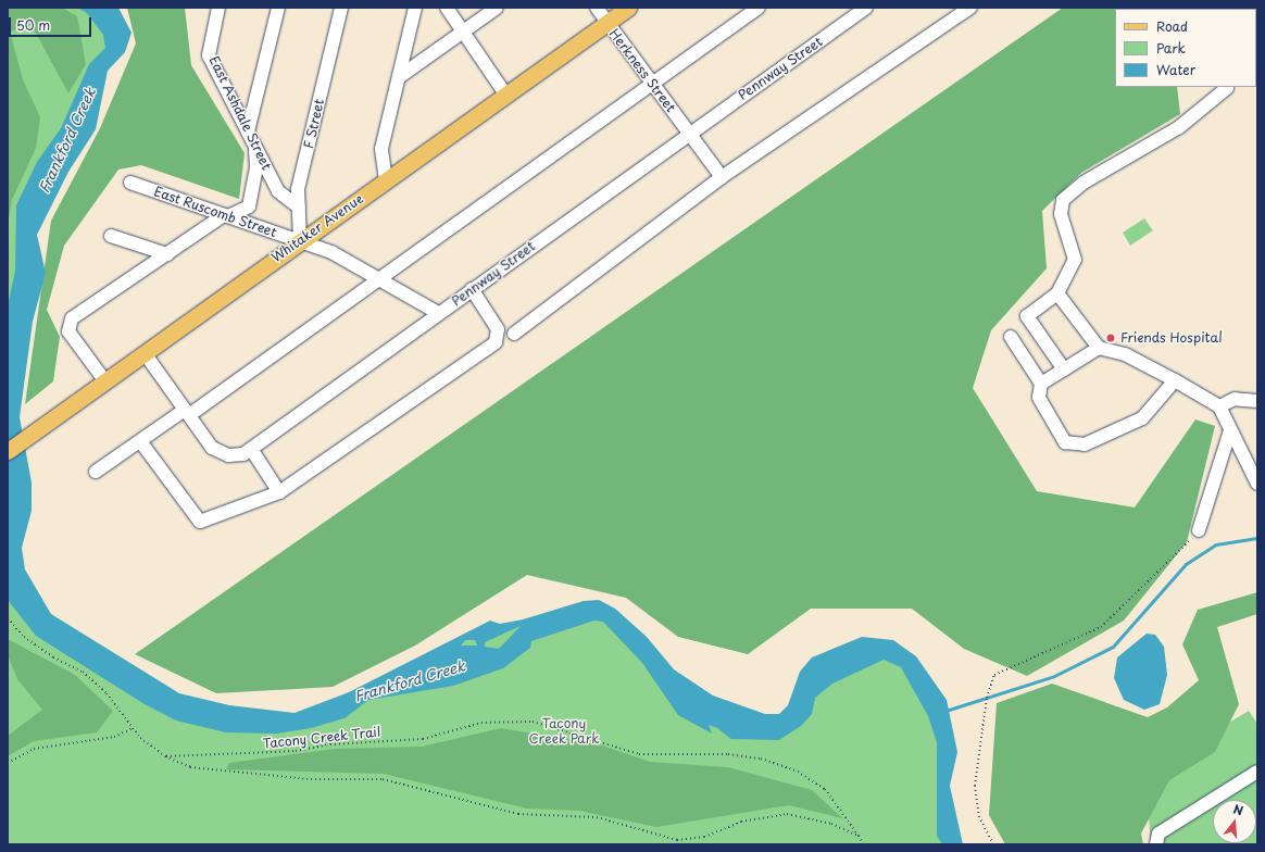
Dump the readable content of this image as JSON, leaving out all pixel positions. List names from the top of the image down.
{
  "streets": {
    "main road": ["Whitaker Avenue"],
    "street": [
      "Pennway Street",
      "Herkness Street",
      "East Ashdale Street",
      "F Street",
      "East Ruscomb Street"
    ],
    "path": ["Tacony Creek Trail"]
  },
  "crossings": [
    ["Pennway Street", "Herkness Street"],
    ["Pennway Street", "East Ruscomb Street"],
    ["Pennway Street", "Whitaker Avenue"],
    ["Herkness Street", "Whitaker Avenue"],
    ["East Ashdale Street", "F Street"],
    ["F Street", "East Ruscomb Street"],
    ["F Street", "Whitaker Avenue"],
    ["East Ruscomb Street", "Whitaker Avenue"]
  ],
  "water": ["Frankford Creek"],
  "parks": ["Tacony Creek Park"],
  "places": ["Friends Hospital"],
  "legend": ["Road", "Park", "Water"],
  "scale_bar": "50 m",
  "north": "top"
}
